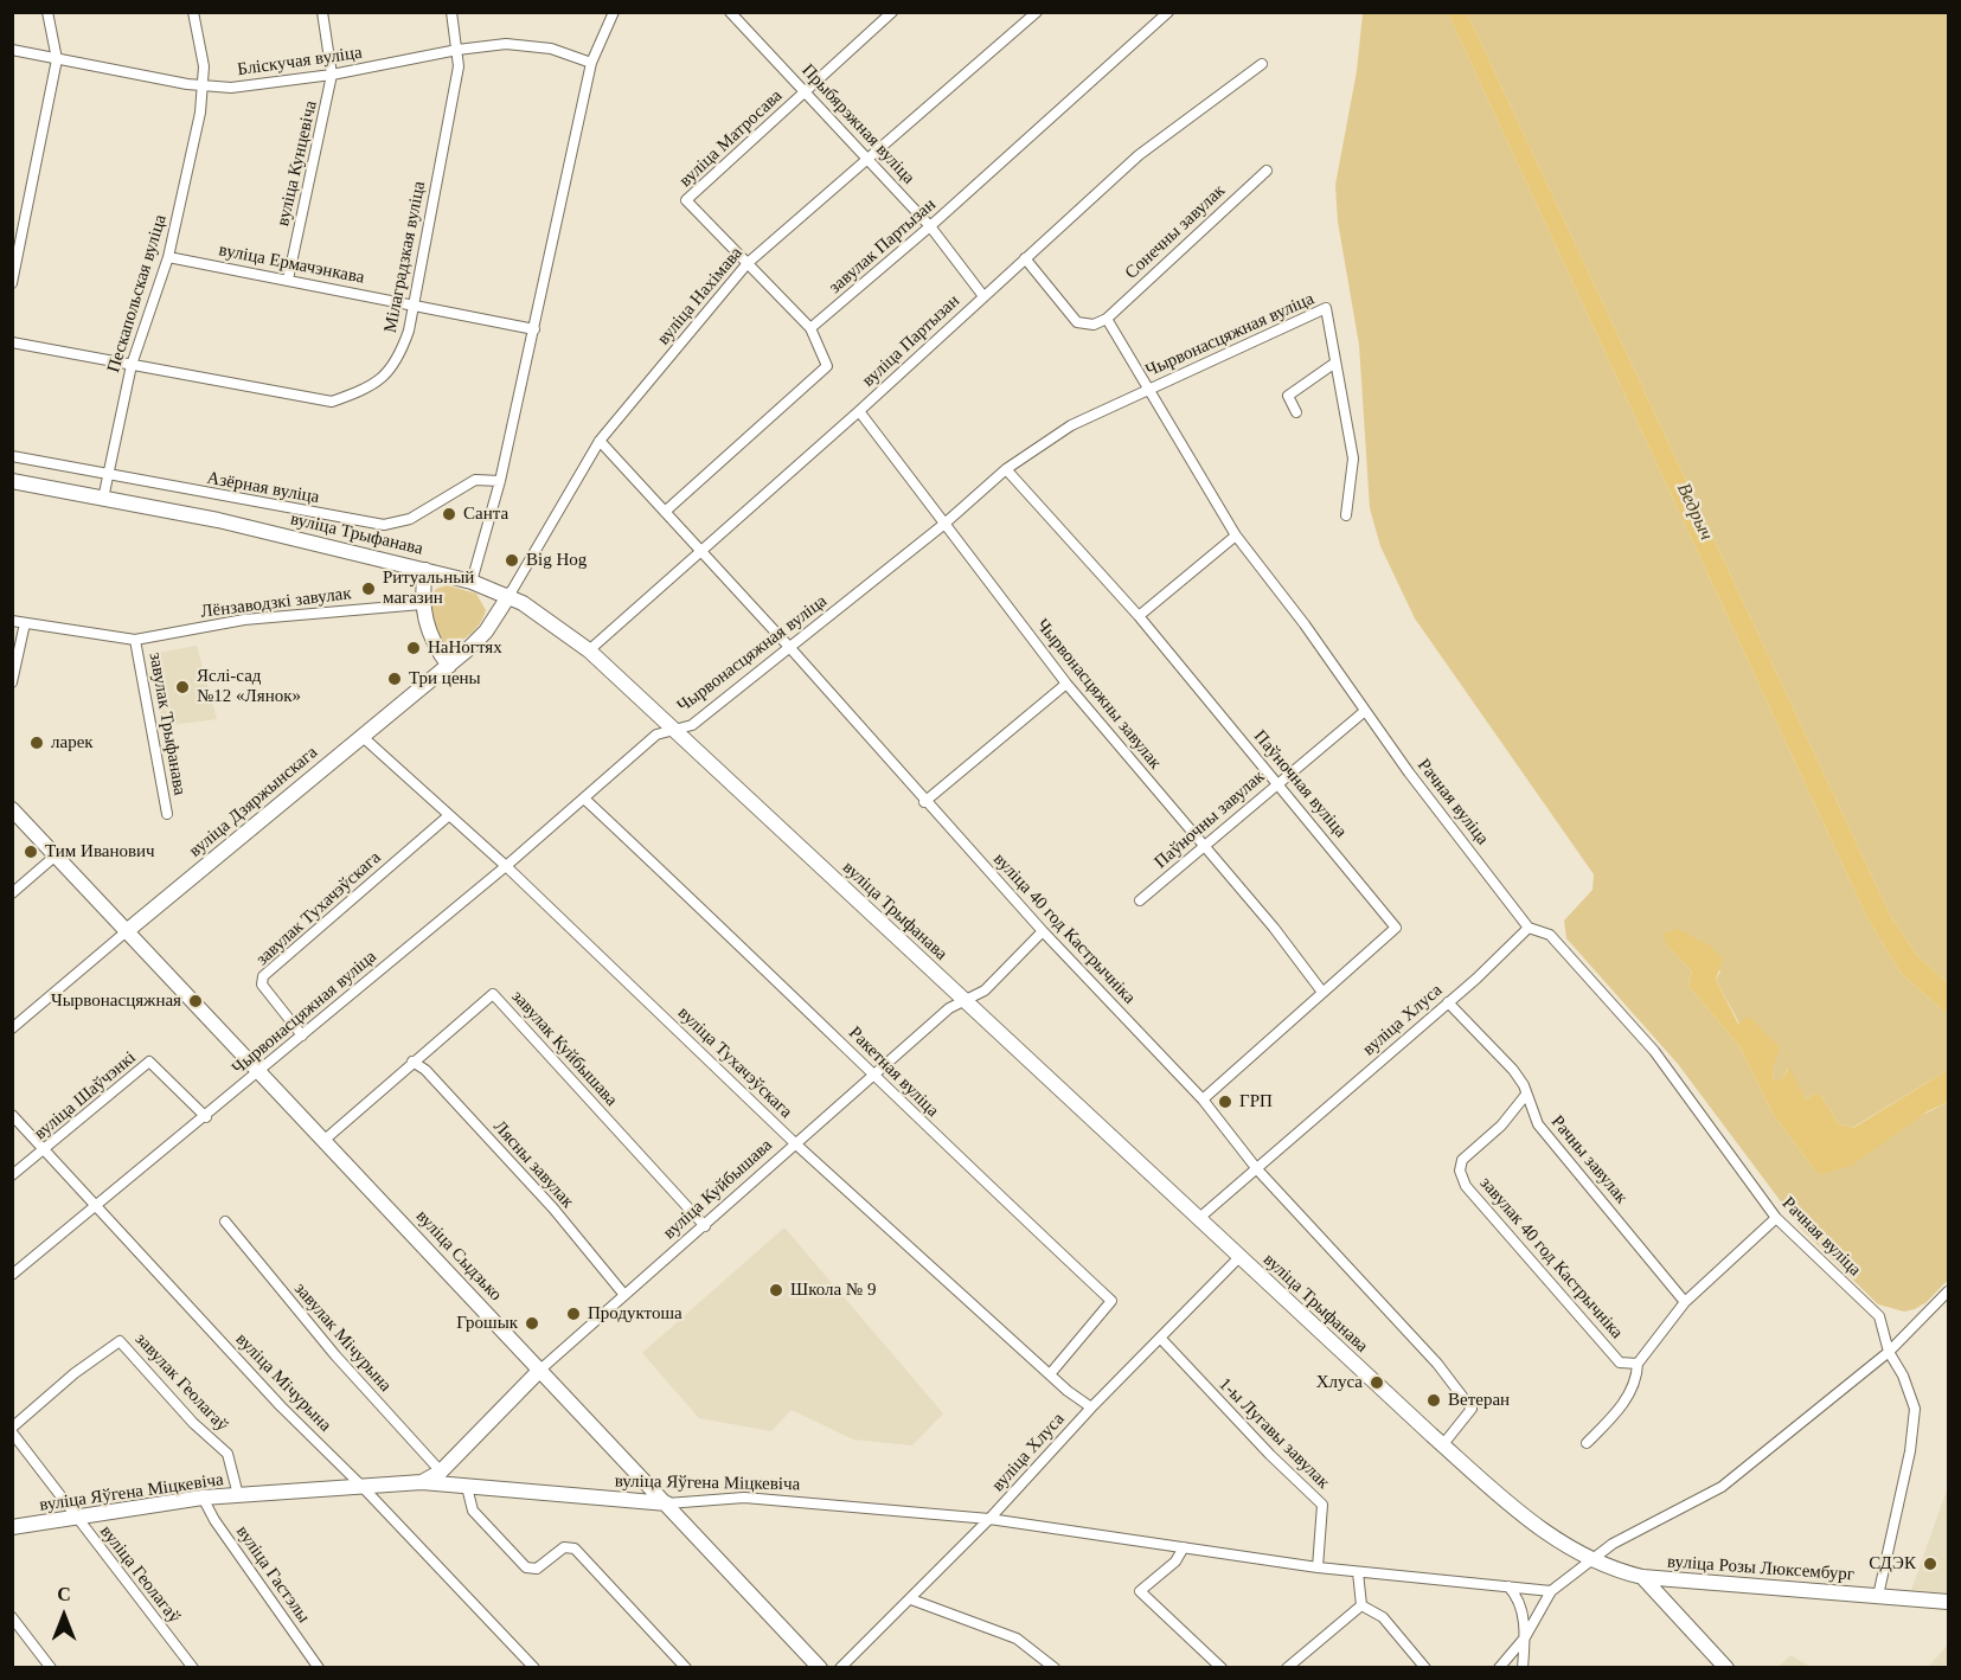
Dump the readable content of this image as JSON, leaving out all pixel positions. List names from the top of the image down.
{
  "streets": {
    "street": [
      "Бліскучая вуліца",
      "Прыбярэжная вуліца",
      "вуліца Матросава",
      "вуліца Кунцевіча",
      "Сонечны завулак",
      "завулак Партызан",
      "Мілаградзкая вуліца",
      "вуліца Ермачэнкава",
      "Пескапольская вуліца",
      "вуліца Нахімава",
      "Чырвонасцяжная вуліца",
      "вуліца Партызан",
      "Азёрная вуліца",
      "вуліца Трыфанава",
      "Лёнзаводзкі завулак",
      "Чырвонасцяжны завулак",
      "завулак Трыфанава",
      "Паўночная вуліца",
      "вуліца Дзяржынскага",
      "Рачная вуліца",
      "Паўночны завулак",
      "завулак Тухачэўскага",
      "вуліца 40 год Кастрычніка",
      "вуліца Хлуса",
      "завулак Куйбышава",
      "вуліца Тухачэўскага",
      "Ракетная вуліца",
      "вуліца Шаўчэнкі",
      "Рачны завулак",
      "Лясны завулак",
      "вуліца Куйбышава",
      "вуліца Сыдзько",
      "завулак 40 год Кастрычніка",
      "завулак Мічурына",
      "завулак Геолагаў",
      "вуліца Мічурына",
      "1-ы Лугавы завулак",
      "вуліца Яўгена Міцкевіча",
      "вуліца Розы Люксембург",
      "вуліца Геолагаў",
      "вуліца Гастэлы"
    ]
  },
  "crossings": [
    ["Бліскучая вуліца", "вуліца Кунцевіча"],
    ["Бліскучая вуліца", "Мілаградзкая вуліца"],
    ["Бліскучая вуліца", "Пескапольская вуліца"],
    ["Прыбярэжная вуліца", "вуліца Матросава"],
    ["Прыбярэжная вуліца", "завулак Партызан"],
    ["Прыбярэжная вуліца", "вуліца Нахімава"],
    ["Прыбярэжная вуліца", "вуліца Партызан"],
    ["вуліца Матросава", "вуліца Нахімава"],
    ["вуліца Кунцевіча", "вуліца Ермачэнкава"],
    ["Сонечны завулак", "Рачная вуліца"],
    ["Мілаградзкая вуліца", "вуліца Ермачэнкава"],
    ["Мілаградзкая вуліца", "Пескапольская вуліца"],
    ["вуліца Ермачэнкава", "Пескапольская вуліца"],
    ["Пескапольская вуліца", "Азёрная вуліца"],
    ["Пескапольская вуліца", "вуліца Трыфанава"],
    ["вуліца Нахімава", "вуліца Трыфанава"],
    ["вуліца Нахімава", "вуліца Дзяржынскага"],
    ["вуліца Нахімава", "вуліца 40 год Кастрычніка"],
    ["Чырвонасцяжная вуліца", "вуліца Трыфанава"],
    ["Чырвонасцяжная вуліца", "Чырвонасцяжны завулак"],
    ["Чырвонасцяжная вуліца", "Паўночная вуліца"],
    ["Чырвонасцяжная вуліца", "Рачная вуліца"],
    ["Чырвонасцяжная вуліца", "завулак Тухачэўскага"],
    ["Чырвонасцяжная вуліца", "вуліца 40 год Кастрычніка"],
    ["Чырвонасцяжная вуліца", "вуліца Тухачэўскага"],
    ["Чырвонасцяжная вуліца", "Ракетная вуліца"],
    ["Чырвонасцяжная вуліца", "вуліца Шаўчэнкі"],
    ["Чырвонасцяжная вуліца", "вуліца Сыдзько"],
    ["Чырвонасцяжная вуліца", "вуліца Мічурына"],
    ["вуліца Партызан", "вуліца Трыфанава"],
    ["вуліца Партызан", "Чырвонасцяжны завулак"],
    ["вуліца Партызан", "вуліца 40 год Кастрычніка"],
    ["вуліца Трыфанава", "вуліца Дзяржынскага"],
    ["вуліца Трыфанава", "вуліца 40 год Кастрычніка"],
    ["вуліца Трыфанава", "вуліца Хлуса"],
    ["вуліца Трыфанава", "вуліца Куйбышава"],
    ["вуліца Трыфанава", "вуліца Розы Люксембург"],
    ["Лёнзаводзкі завулак", "завулак Трыфанава"],
    ["Чырвонасцяжны завулак", "Паўночная вуліца"],
    ["Чырвонасцяжны завулак", "Паўночны завулак"],
    ["Паўночная вуліца", "Паўночны завулак"],
    ["Паўночная вуліца", "вуліца 40 год Кастрычніка"],
    ["вуліца Дзяржынскага", "вуліца Тухачэўскага"],
    ["вуліца Дзяржынскага", "вуліца Сыдзько"],
    ["Рачная вуліца", "Паўночны завулак"],
    ["Рачная вуліца", "вуліца Хлуса"],
    ["Рачная вуліца", "вуліца Розы Люксембург"],
    ["завулак Тухачэўскага", "вуліца Тухачэўскага"],
    ["вуліца 40 год Кастрычніка", "вуліца Хлуса"],
    ["вуліца 40 год Кастрычніка", "вуліца Куйбышава"],
    ["вуліца Хлуса", "вуліца Тухачэўскага"],
    ["вуліца Хлуса", "Рачны завулак"],
    ["вуліца Хлуса", "1-ы Лугавы завулак"],
    ["вуліца Хлуса", "вуліца Яўгена Міцкевіча"],
    ["завулак Куйбышава", "Лясны завулак"],
    ["завулак Куйбышава", "вуліца Куйбышава"],
    ["завулак Куйбышава", "вуліца Сыдзько"],
    ["вуліца Тухачэўскага", "Ракетная вуліца"],
    ["вуліца Тухачэўскага", "вуліца Куйбышава"],
    ["Ракетная вуліца", "вуліца Куйбышава"],
    ["вуліца Шаўчэнкі", "вуліца Мічурына"],
    ["Рачны завулак", "завулак 40 год Кастрычніка"],
    ["Лясны завулак", "вуліца Куйбышава"],
    ["вуліца Куйбышава", "вуліца Сыдзько"],
    ["вуліца Куйбышава", "завулак Мічурына"],
    ["вуліца Куйбышава", "вуліца Яўгена Міцкевіча"],
    ["вуліца Сыдзько", "вуліца Яўгена Міцкевіча"],
    ["завулак Геолагаў", "вуліца Яўгена Міцкевіча"],
    ["вуліца Мічурына", "вуліца Яўгена Міцкевіча"],
    ["1-ы Лугавы завулак", "вуліца Яўгена Міцкевіча"],
    ["вуліца Яўгена Міцкевіча", "вуліца Геолагаў"],
    ["вуліца Яўгена Міцкевіча", "вуліца Гастэлы"]
  ],
  "water": ["Ведрыч"],
  "places": [
    "Санта",
    "Big Hog",
    "Ритуальный магазин",
    "НаНогтях",
    "Три цены",
    "Яслі-сад №12 «Лянок»",
    "ларек",
    "Тим Иванович",
    "Чырвонасцяжная",
    "ГРП",
    "Школа № 9",
    "Продуктоша",
    "Грошык",
    "Хлуса",
    "Ветеран",
    "СДЭК"
  ],
  "north": "top"
}
